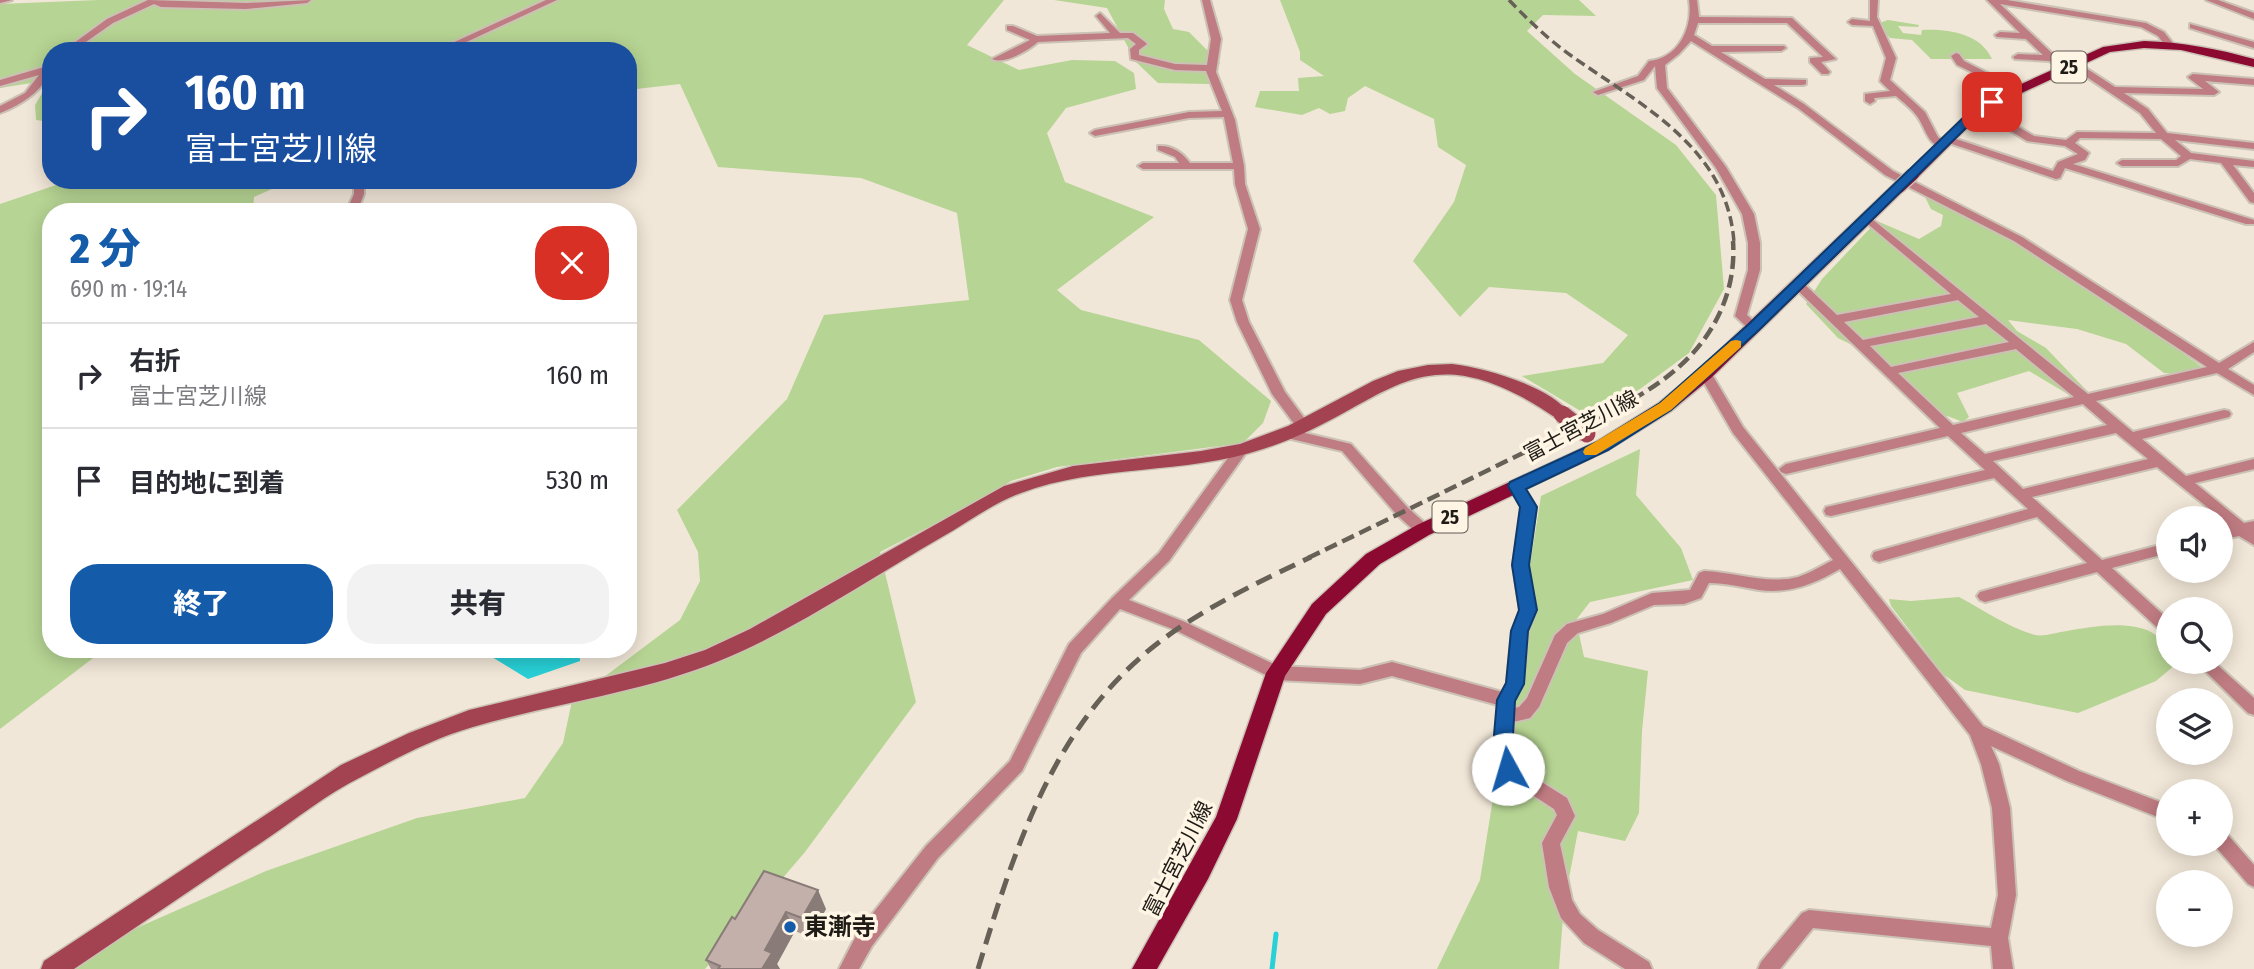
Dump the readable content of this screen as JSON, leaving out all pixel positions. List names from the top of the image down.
{
  "streets": {
    "main road": ["25", "富士宮芝川線"]
  },
  "places": ["東漸寺"],
  "page": {
    "turn": ["160 m", "富士宮芝川線"],
    "heading": ["2 分", "690 m · 19:14"],
    "list": [
      {
        "name": "右折",
        "note": "富士宮芝川線",
        "value": "160 m"
      },
      {
        "name": "目的地に到着",
        "value": "530 m"
      }
    ],
    "map_buttons": ["+", "−"],
    "buttons": ["終了", "共有"]
  }
}
